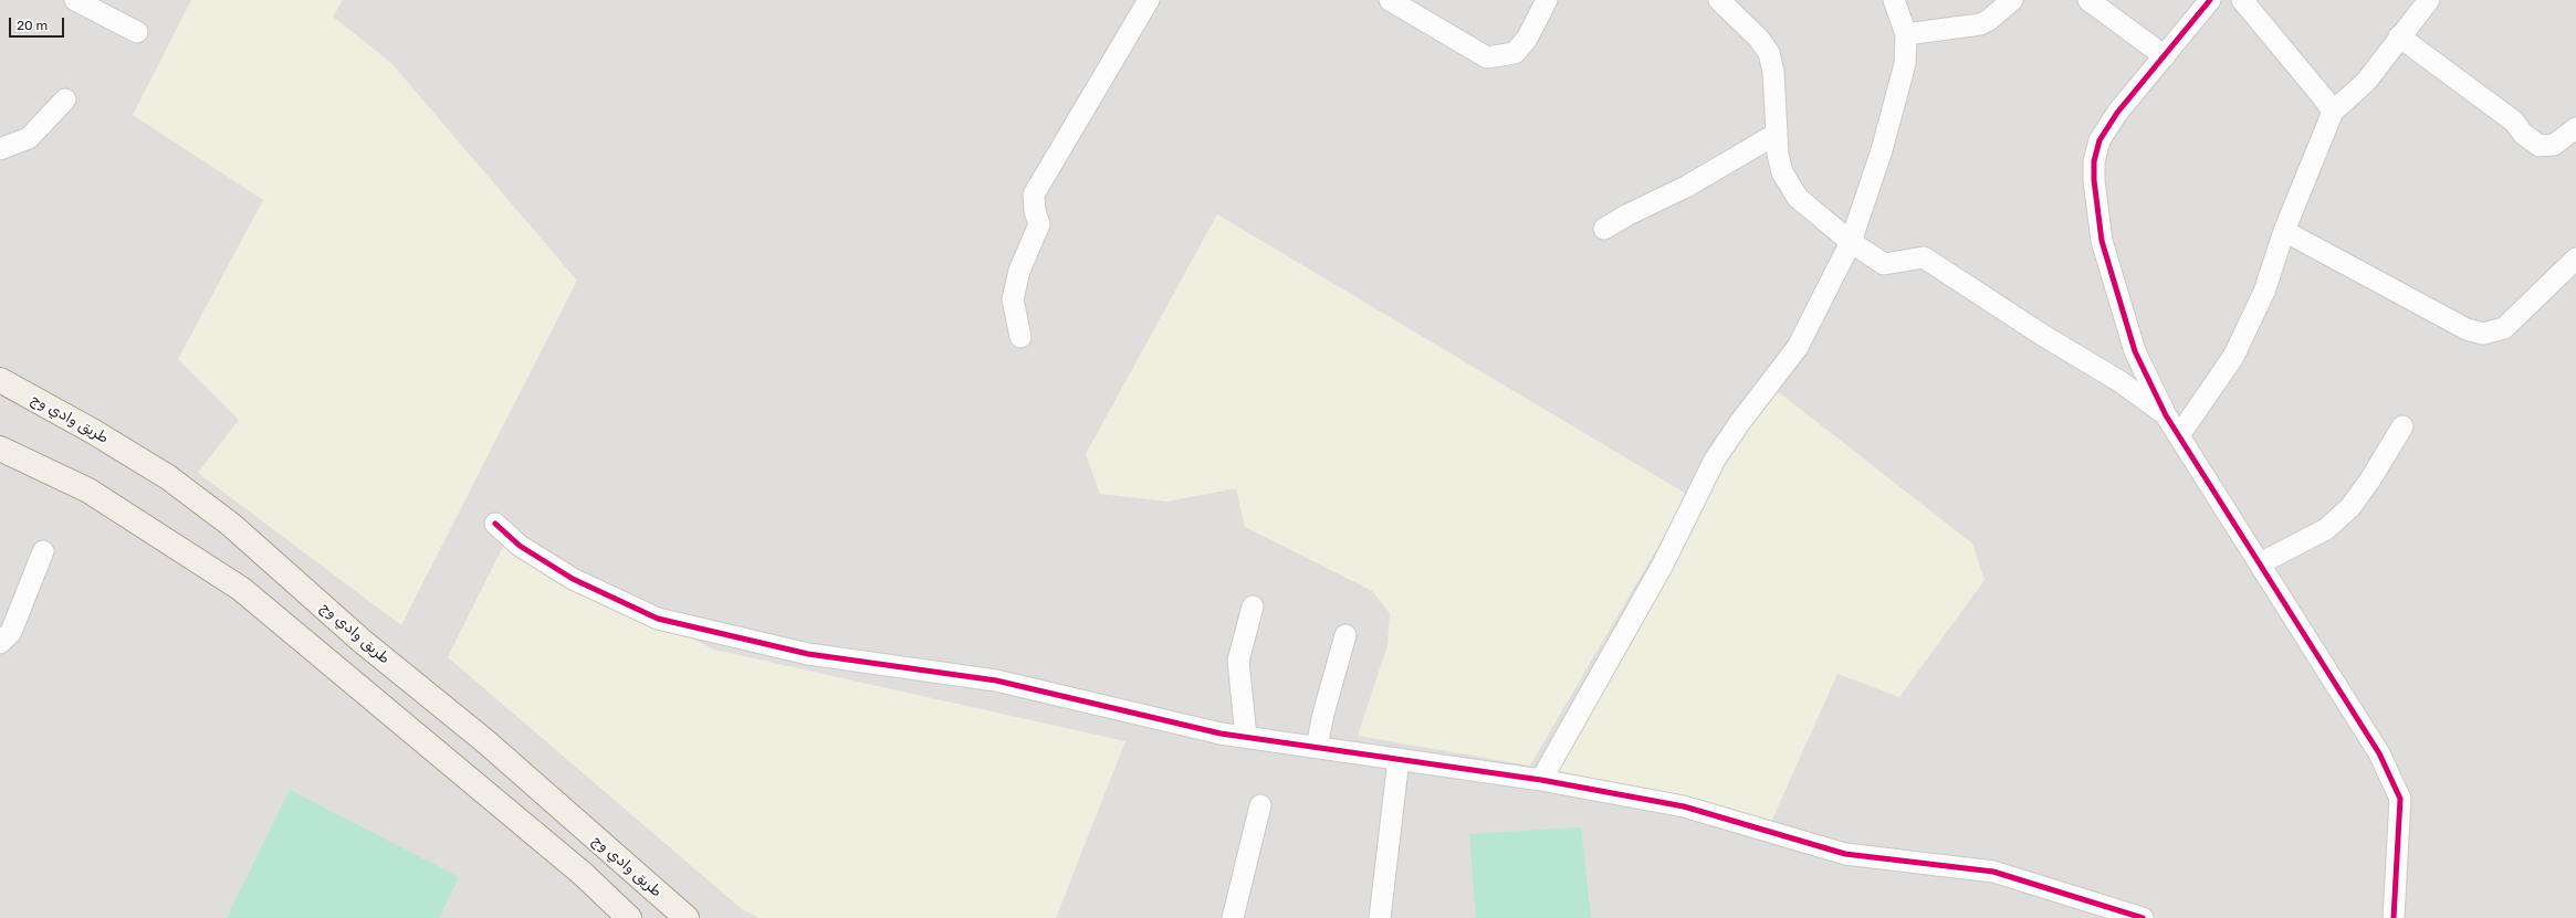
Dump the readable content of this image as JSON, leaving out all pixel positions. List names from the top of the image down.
{
  "streets": {
    "main road": ["طريق وادي وج"]
  },
  "scale_bar": "20 m"
}
